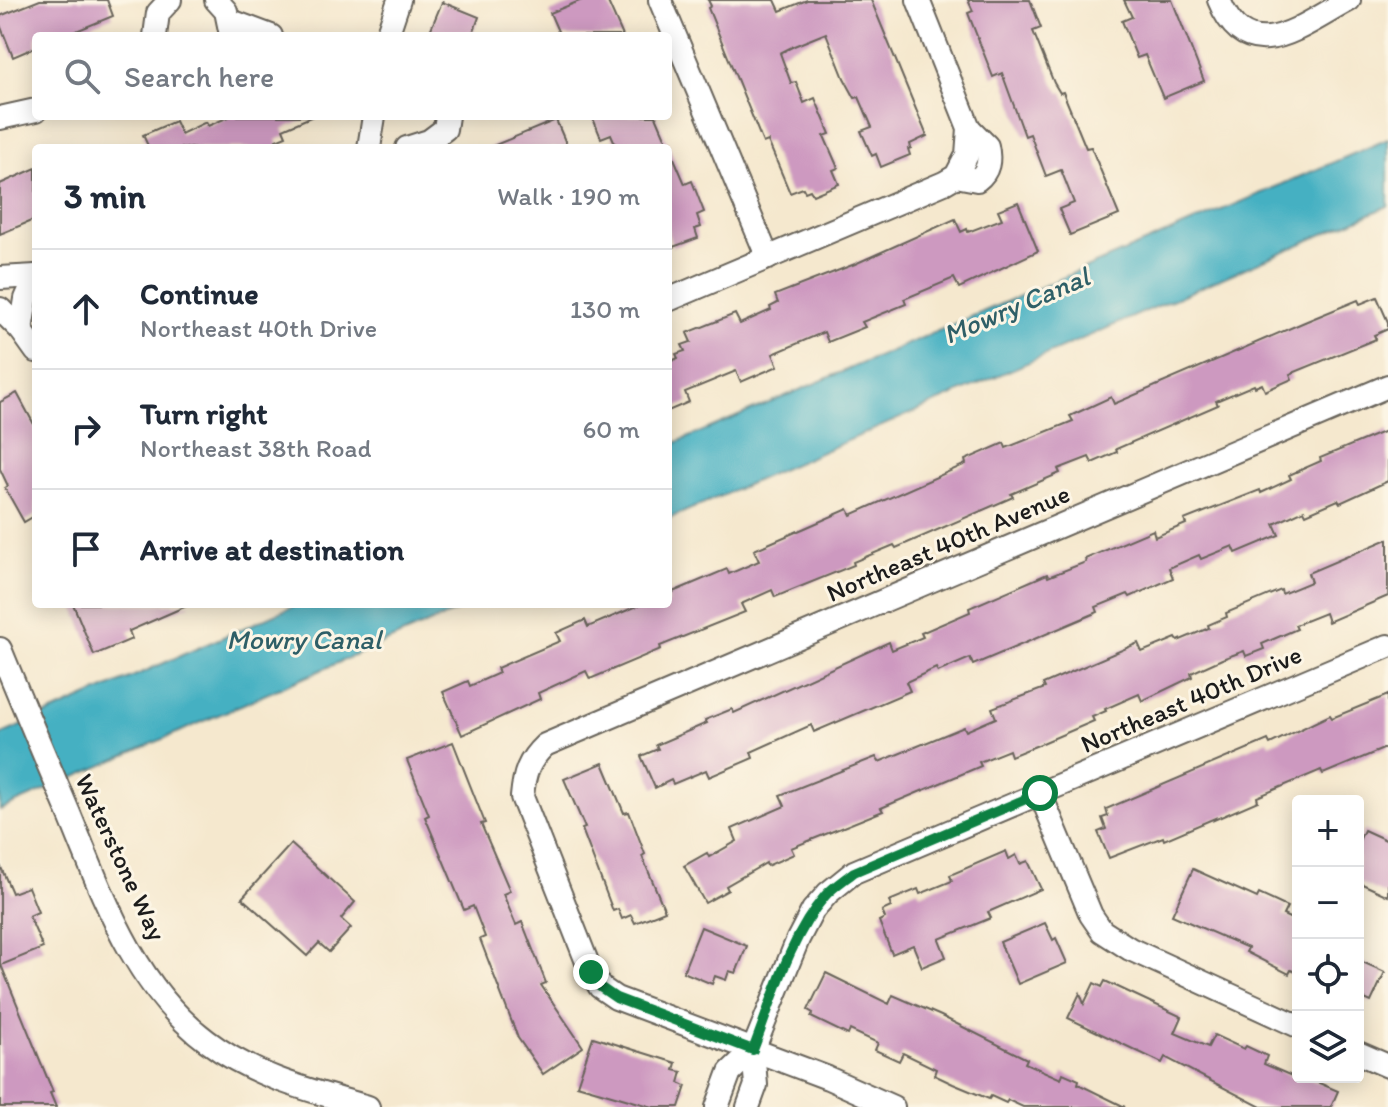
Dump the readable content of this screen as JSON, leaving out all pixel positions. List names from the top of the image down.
{
  "streets": {
    "street": ["Northeast 40th Avenue", "Northeast 40th Drive", "Waterstone Way"]
  },
  "crossings": [
    ["Northeast 40th Avenue", "Northeast 40th Drive"]
  ],
  "water": ["Mowry Canal"],
  "page": {
    "search": "Search here",
    "heading": ["3 min", "Walk · 190 m"],
    "list": [
      ["Continue", "Northeast 40th Drive", "130 m"],
      ["Turn right", "Northeast 38th Road", "60 m"],
      "Arrive at destination"
    ],
    "map_buttons": ["+", "−"]
  }
}
